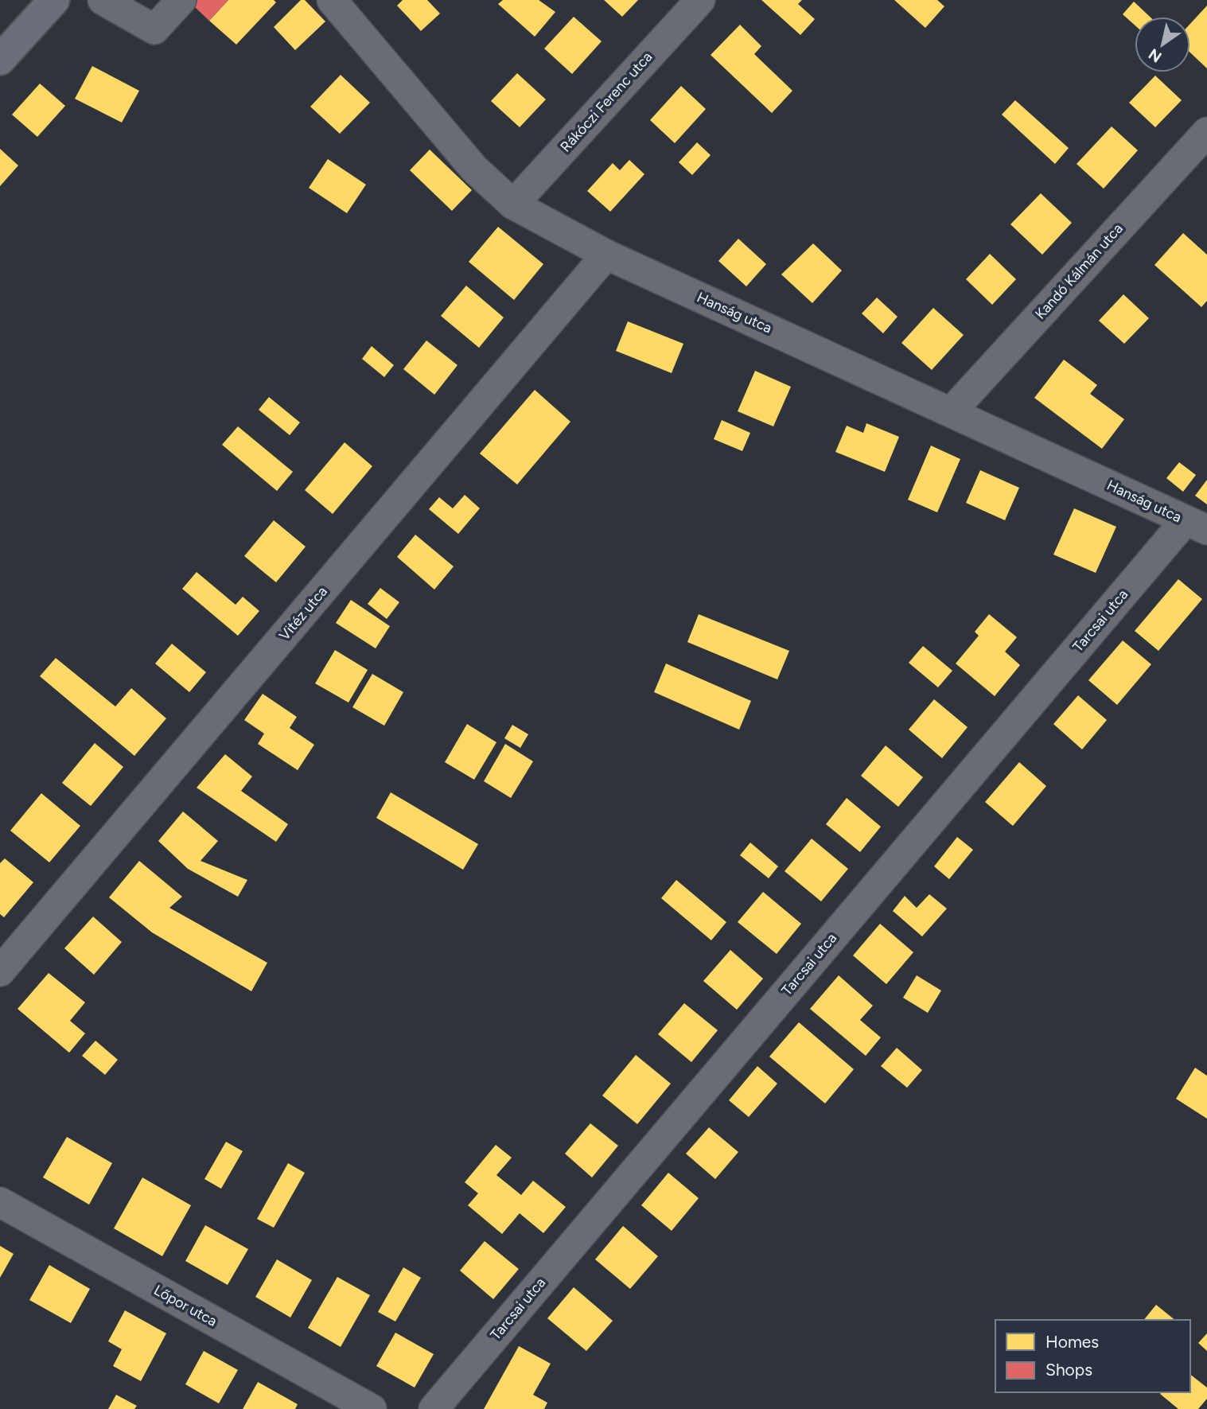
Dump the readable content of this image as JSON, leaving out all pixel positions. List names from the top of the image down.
{
  "streets": {
    "street": [
      "Rákóczi Ferenc utca",
      "Kandó Kálmán utca",
      "Hanság utca",
      "Vitéz utca",
      "Tarcsai utca",
      "Lőpor utca"
    ]
  },
  "crossings": [
    ["Rákóczi Ferenc utca", "Hanság utca"],
    ["Kandó Kálmán utca", "Hanság utca"],
    ["Hanság utca", "Vitéz utca"],
    ["Hanság utca", "Tarcsai utca"]
  ],
  "legend": ["Homes", "Shops"],
  "north": "bottom left"
}
